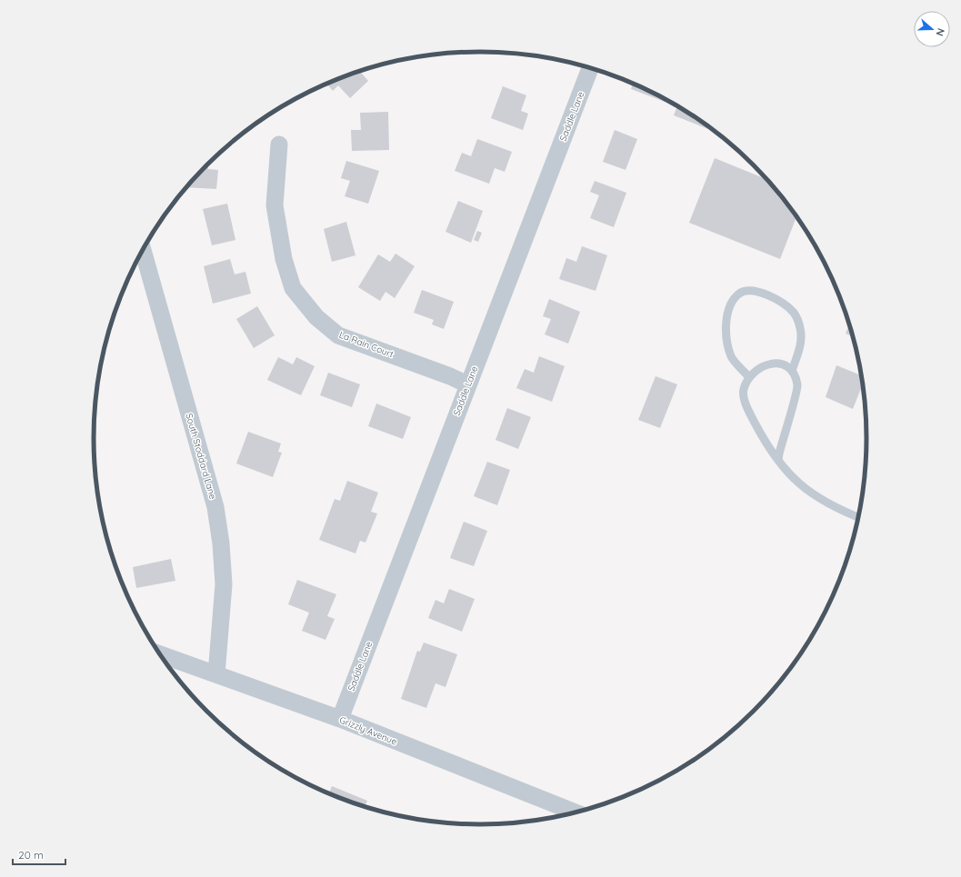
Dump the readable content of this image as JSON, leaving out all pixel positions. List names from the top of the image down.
{
  "streets": {
    "street": [
      "Saddle Lane",
      "La Rain Court",
      "South Stoddard Lane",
      "Grizzly Avenue"
    ]
  },
  "crossings": [
    ["Saddle Lane", "La Rain Court"],
    ["Saddle Lane", "Grizzly Avenue"],
    ["South Stoddard Lane", "Grizzly Avenue"]
  ],
  "scale_bar": "20 m",
  "north": "right"
}
